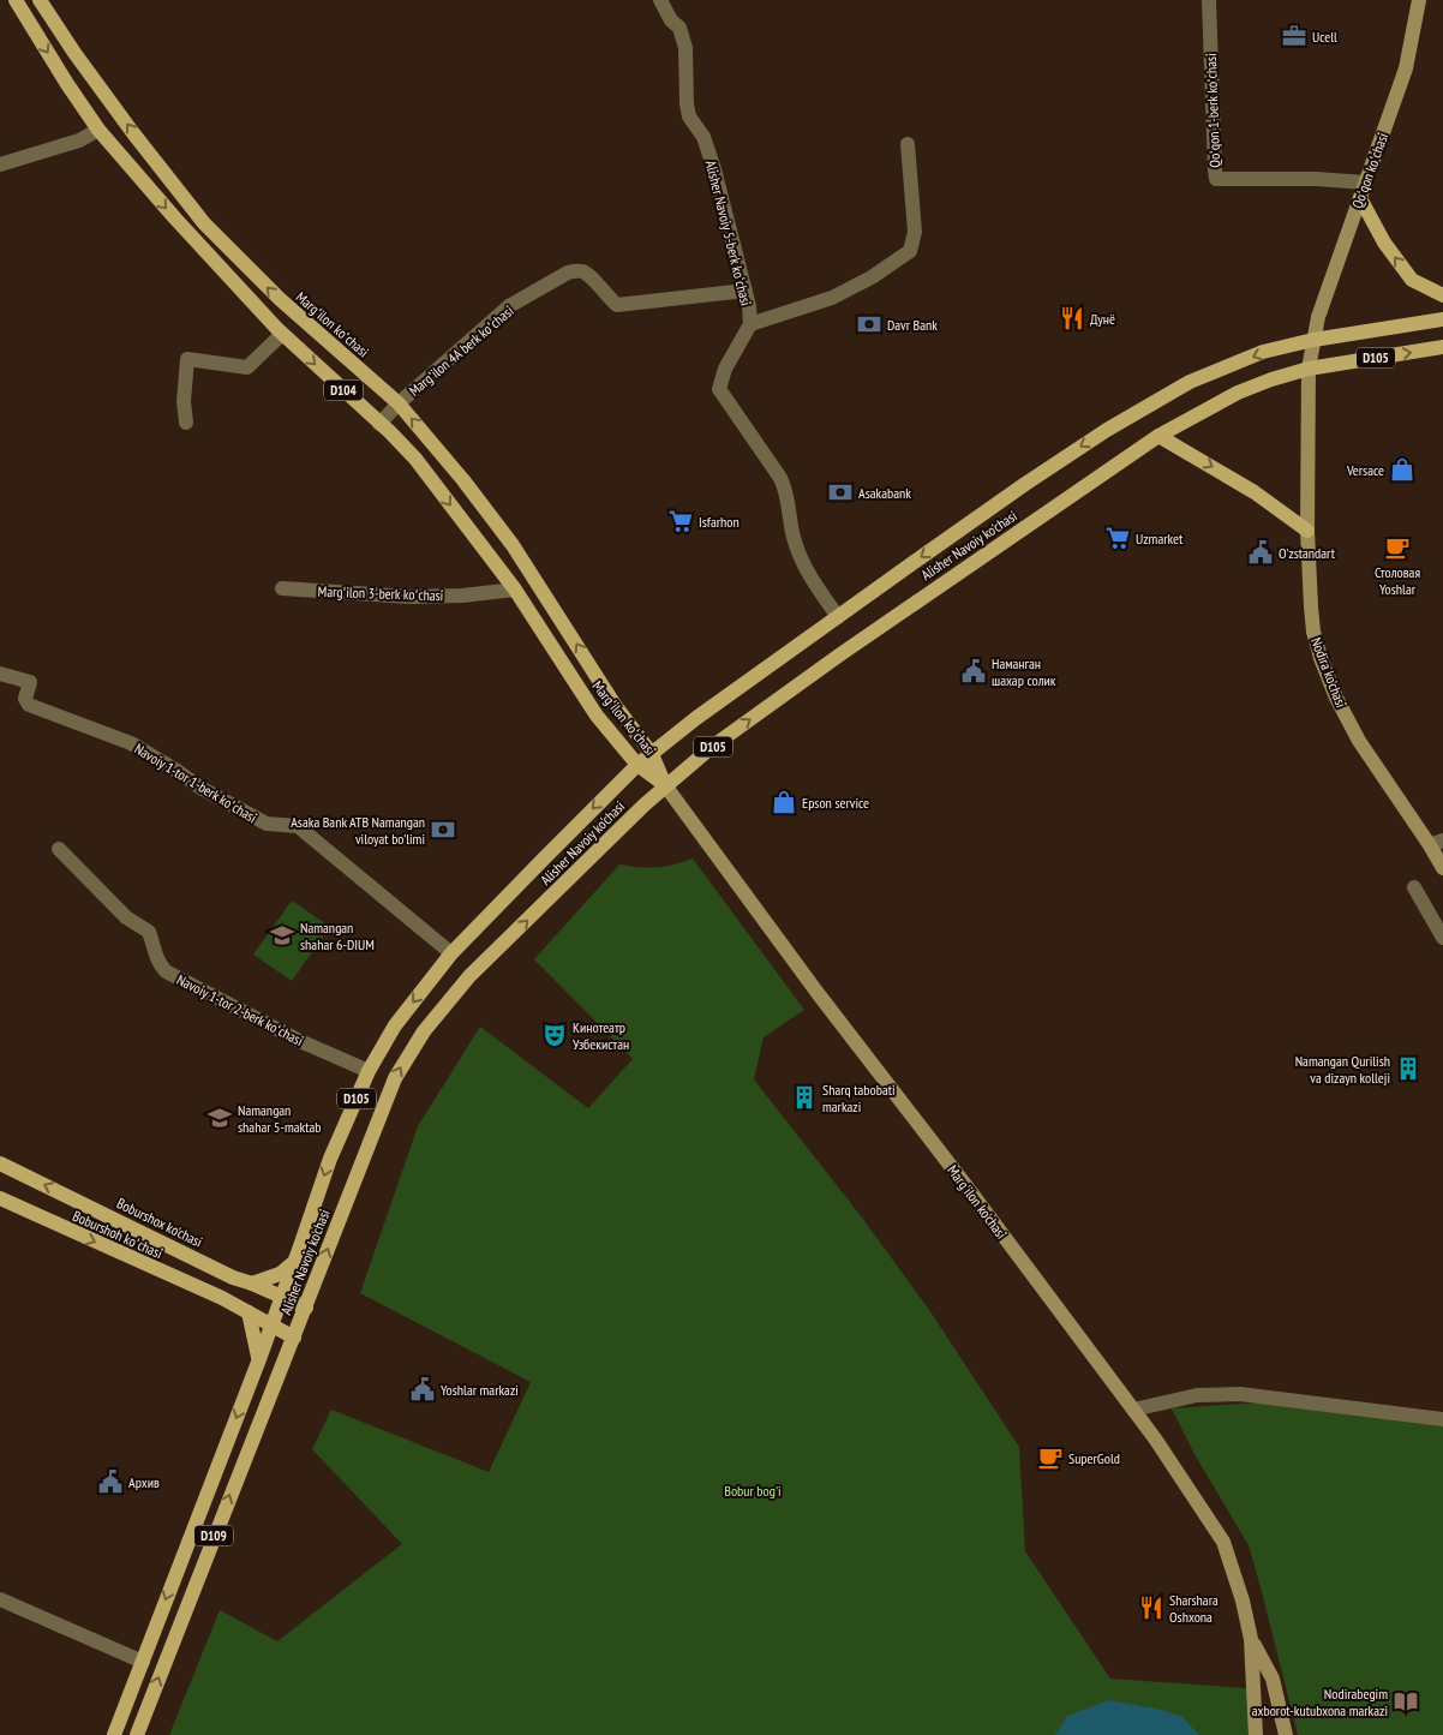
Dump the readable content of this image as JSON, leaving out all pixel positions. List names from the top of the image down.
{
  "streets": {
    "main road": [
      "Qoʻqon koʻchasi",
      "Margʻilon koʻchasi",
      "D105",
      "D104",
      "Alisher Navoiy ko'chasi",
      "Nodira ko'chasi",
      "Marg'ilon ko'chasi",
      "Boburshox ko'chasi",
      "Boburshoh koʻchasi",
      "D109"
    ],
    "street": [
      "Qoʻqon 1-berk koʻchasi",
      "Alisher Navoiy 5-berk koʻchasi",
      "Margʻilon 4А berk koʻchasi",
      "Margʻilon 3-berk koʻchasi",
      "Navoiy 1-tor 1-berk koʻchasi",
      "Navoiy 1-tor 2-berk koʻchasi"
    ]
  },
  "crossings": [
    ["Qoʻqon 1-berk koʻchasi", "Qoʻqon koʻchasi"],
    ["Qoʻqon koʻchasi", "D105"],
    ["Qoʻqon koʻchasi", "Nodira ko'chasi"],
    ["Alisher Navoiy 5-berk koʻchasi", "Margʻilon 4А berk koʻchasi"],
    ["Alisher Navoiy 5-berk koʻchasi", "D105"],
    ["Margʻilon koʻchasi", "Margʻilon 4А berk koʻchasi"],
    ["Margʻilon koʻchasi", "D105"],
    ["Margʻilon koʻchasi", "Alisher Navoiy ko'chasi"],
    ["Margʻilon koʻchasi", "Margʻilon 3-berk koʻchasi"],
    ["Margʻilon koʻchasi", "Marg'ilon ko'chasi"],
    ["D105", "Nodira ko'chasi"],
    ["D105", "Navoiy 1-tor 1-berk koʻchasi"],
    ["D105", "Navoiy 1-tor 2-berk koʻchasi"],
    ["D105", "Boburshox ko'chasi"],
    ["Alisher Navoiy ko'chasi", "Nodira ko'chasi"],
    ["Alisher Navoiy ko'chasi", "Marg'ilon ko'chasi"],
    ["Alisher Navoiy ko'chasi", "Boburshox ko'chasi"]
  ],
  "one_way": ["Boburshox ko'chasi", "Boburshoh koʻchasi"],
  "parks": ["Bobur bog'i"],
  "places": {
    "office": ["Ucell"],
    "restaurant": ["Дунё", "Sharshara Oshxona"],
    "bank": ["Davr Bank", "Asakabank", "Asaka Bank ATB Namangan viloyat bo'limi"],
    "shop": ["Versace", "Epson service"],
    "supermarket": ["Isfarhon", "Uzmarket"],
    "cafe": ["Столовая Yoshlar", "SuperGold"],
    "public building": [
      "O'zstandart",
      "Наманган шахар солик",
      "Yoshlar markazi",
      "Архив"
    ],
    "school or university": ["Namangan shahar 6-DIUM", "Namangan shahar 5-maktab"],
    "theatre": ["Кинотеатр Узбекистан"],
    "building": ["Namangan Qurilish va dizayn kolleji", "Sharq tabobati markazi"],
    "library": ["Nodirabegim axborot-kutubxona markazi"]
  }
}
